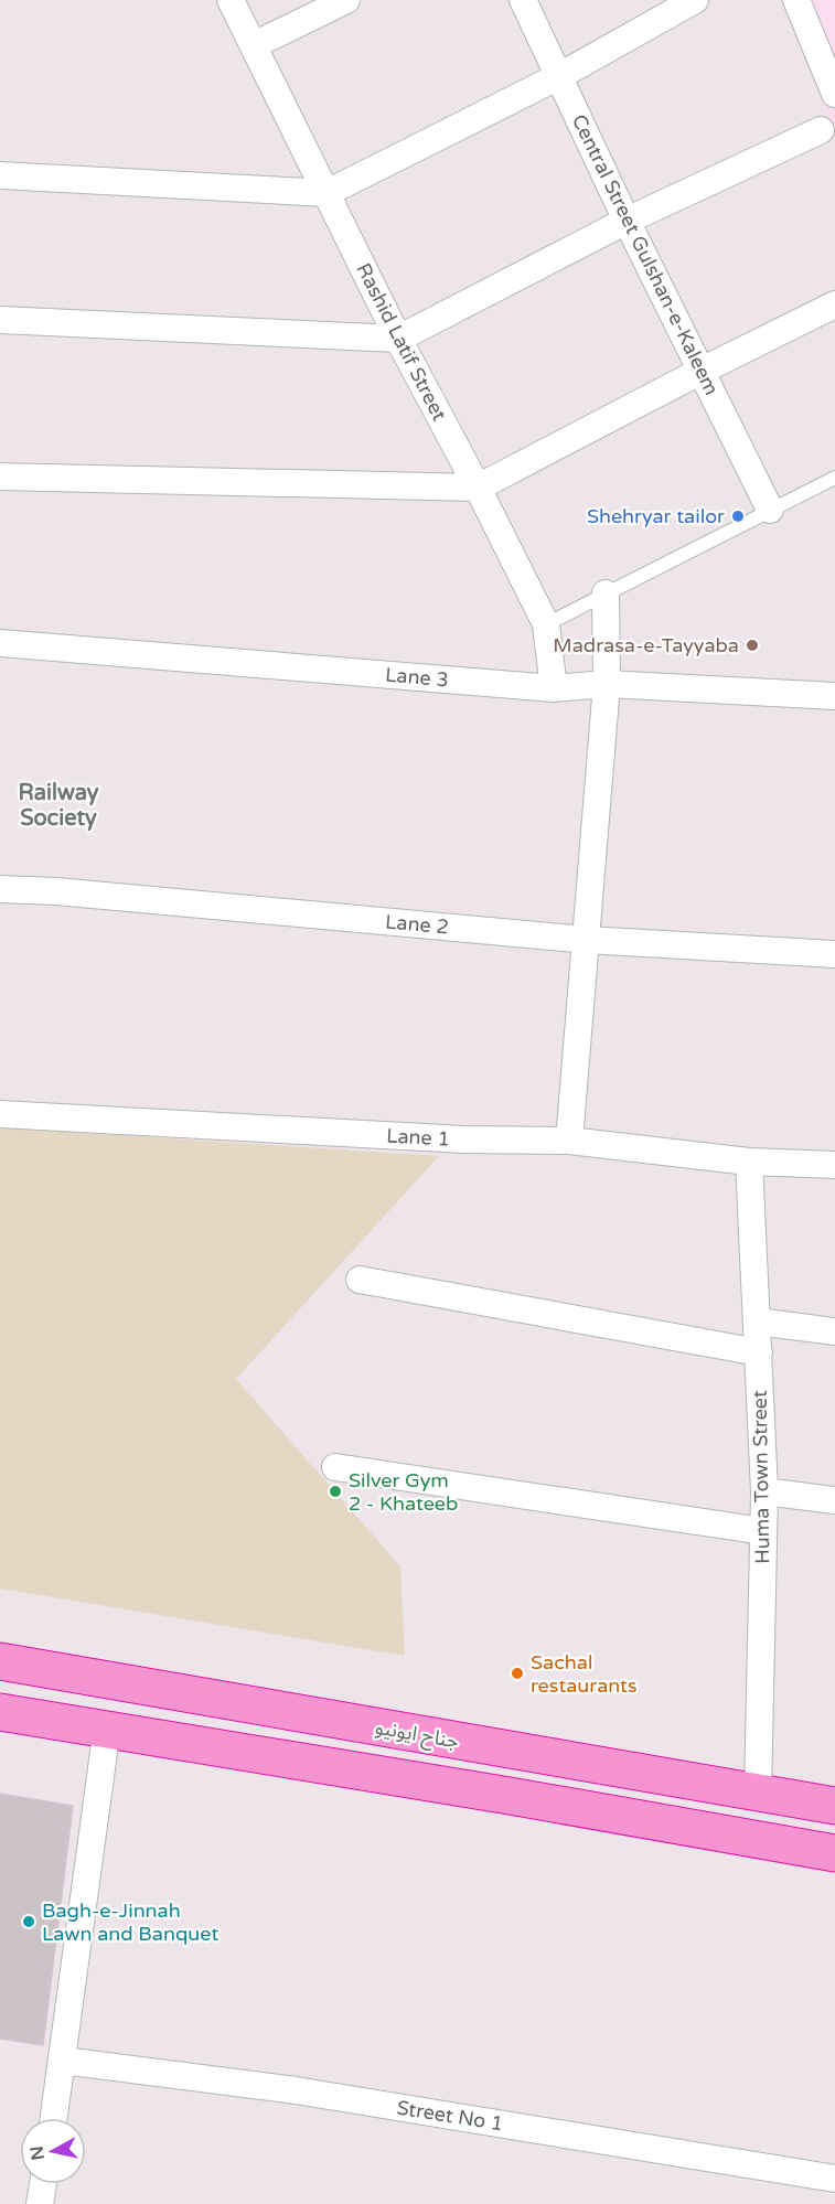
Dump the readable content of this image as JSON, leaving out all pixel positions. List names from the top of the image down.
{
  "streets": {
    "highway": ["جناح ایونیو"],
    "street": [
      "Central Street Gulshan-e-Kaleem",
      "Rashid Latif Street",
      "Lane 3",
      "Lane 2",
      "Lane 1",
      "Huma Town Street",
      "Street No 1"
    ]
  },
  "crossings": [
    ["Rashid Latif Street", "Lane 3"],
    ["Lane 1", "Huma Town Street"],
    ["Huma Town Street", "جناح ایونیو"]
  ],
  "districts": ["Railway Society"],
  "places": [
    "Shehryar tailor",
    "Madrasa-e-Tayyaba",
    "Silver Gym 2 - Khateeb",
    "Sachal restaurants",
    "Bagh-e-Jinnah Lawn and Banquet"
  ],
  "north": "left"
}
